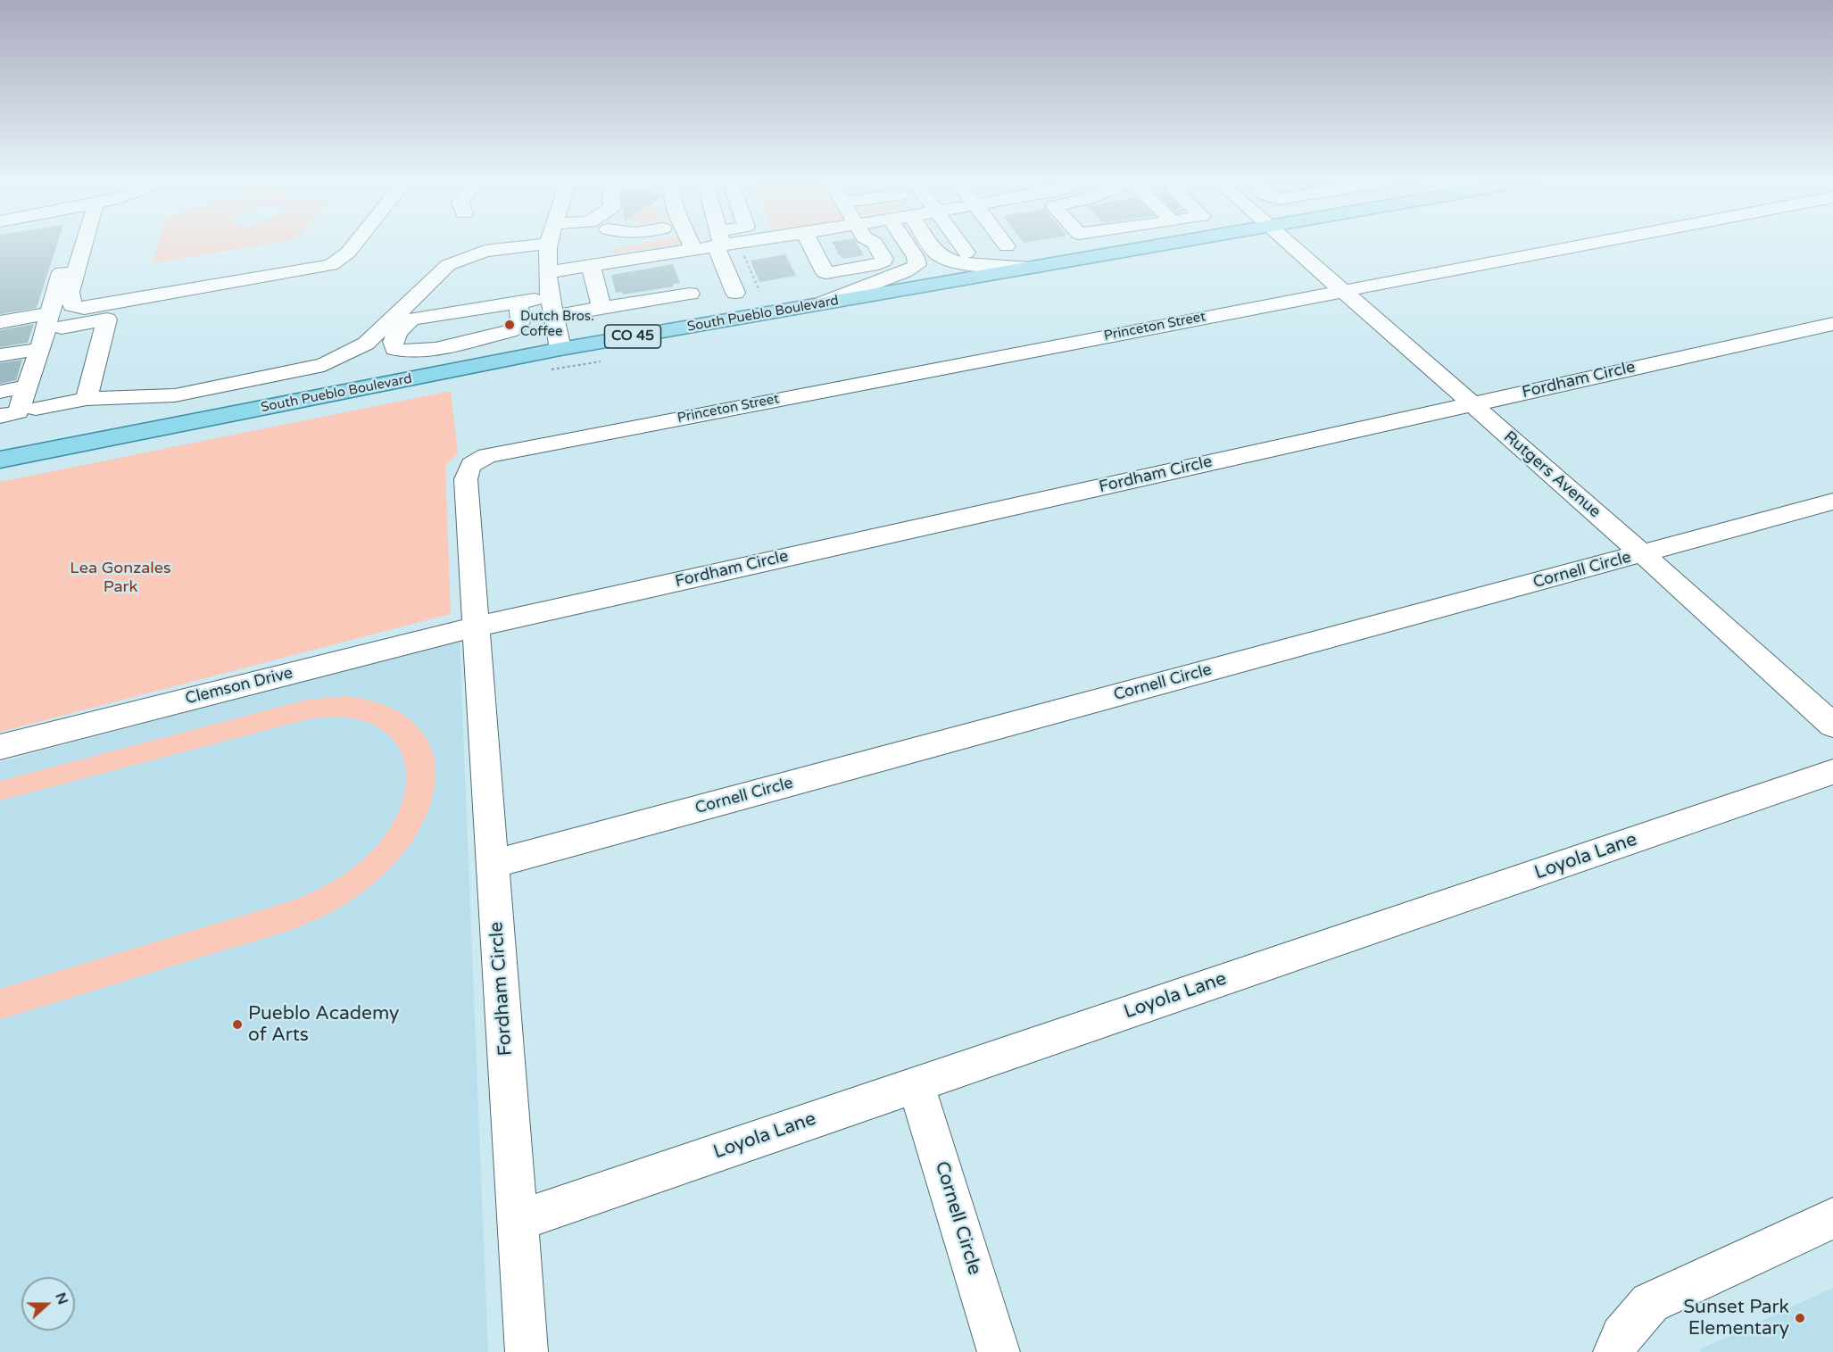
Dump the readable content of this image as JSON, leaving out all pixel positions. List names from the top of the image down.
{
  "streets": {
    "main road": ["South Pueblo Boulevard", "CO 45"],
    "street": [
      "Princeton Street",
      "Fordham Circle",
      "Rutgers Avenue",
      "Cornell Circle",
      "Clemson Drive",
      "Loyola Lane"
    ]
  },
  "crossings": [
    ["Princeton Street", "Fordham Circle"],
    ["Princeton Street", "Rutgers Avenue"],
    ["Fordham Circle", "Rutgers Avenue"],
    ["Fordham Circle", "Cornell Circle"],
    ["Fordham Circle", "Clemson Drive"],
    ["Fordham Circle", "Loyola Lane"],
    ["Rutgers Avenue", "Cornell Circle"],
    ["Cornell Circle", "Loyola Lane"]
  ],
  "parks": ["Lea Gonzales Park"],
  "places": ["Dutch Bros. Coffee", "Pueblo Academy of Arts", "Sunset Park Elementary"],
  "north": "right"
}
